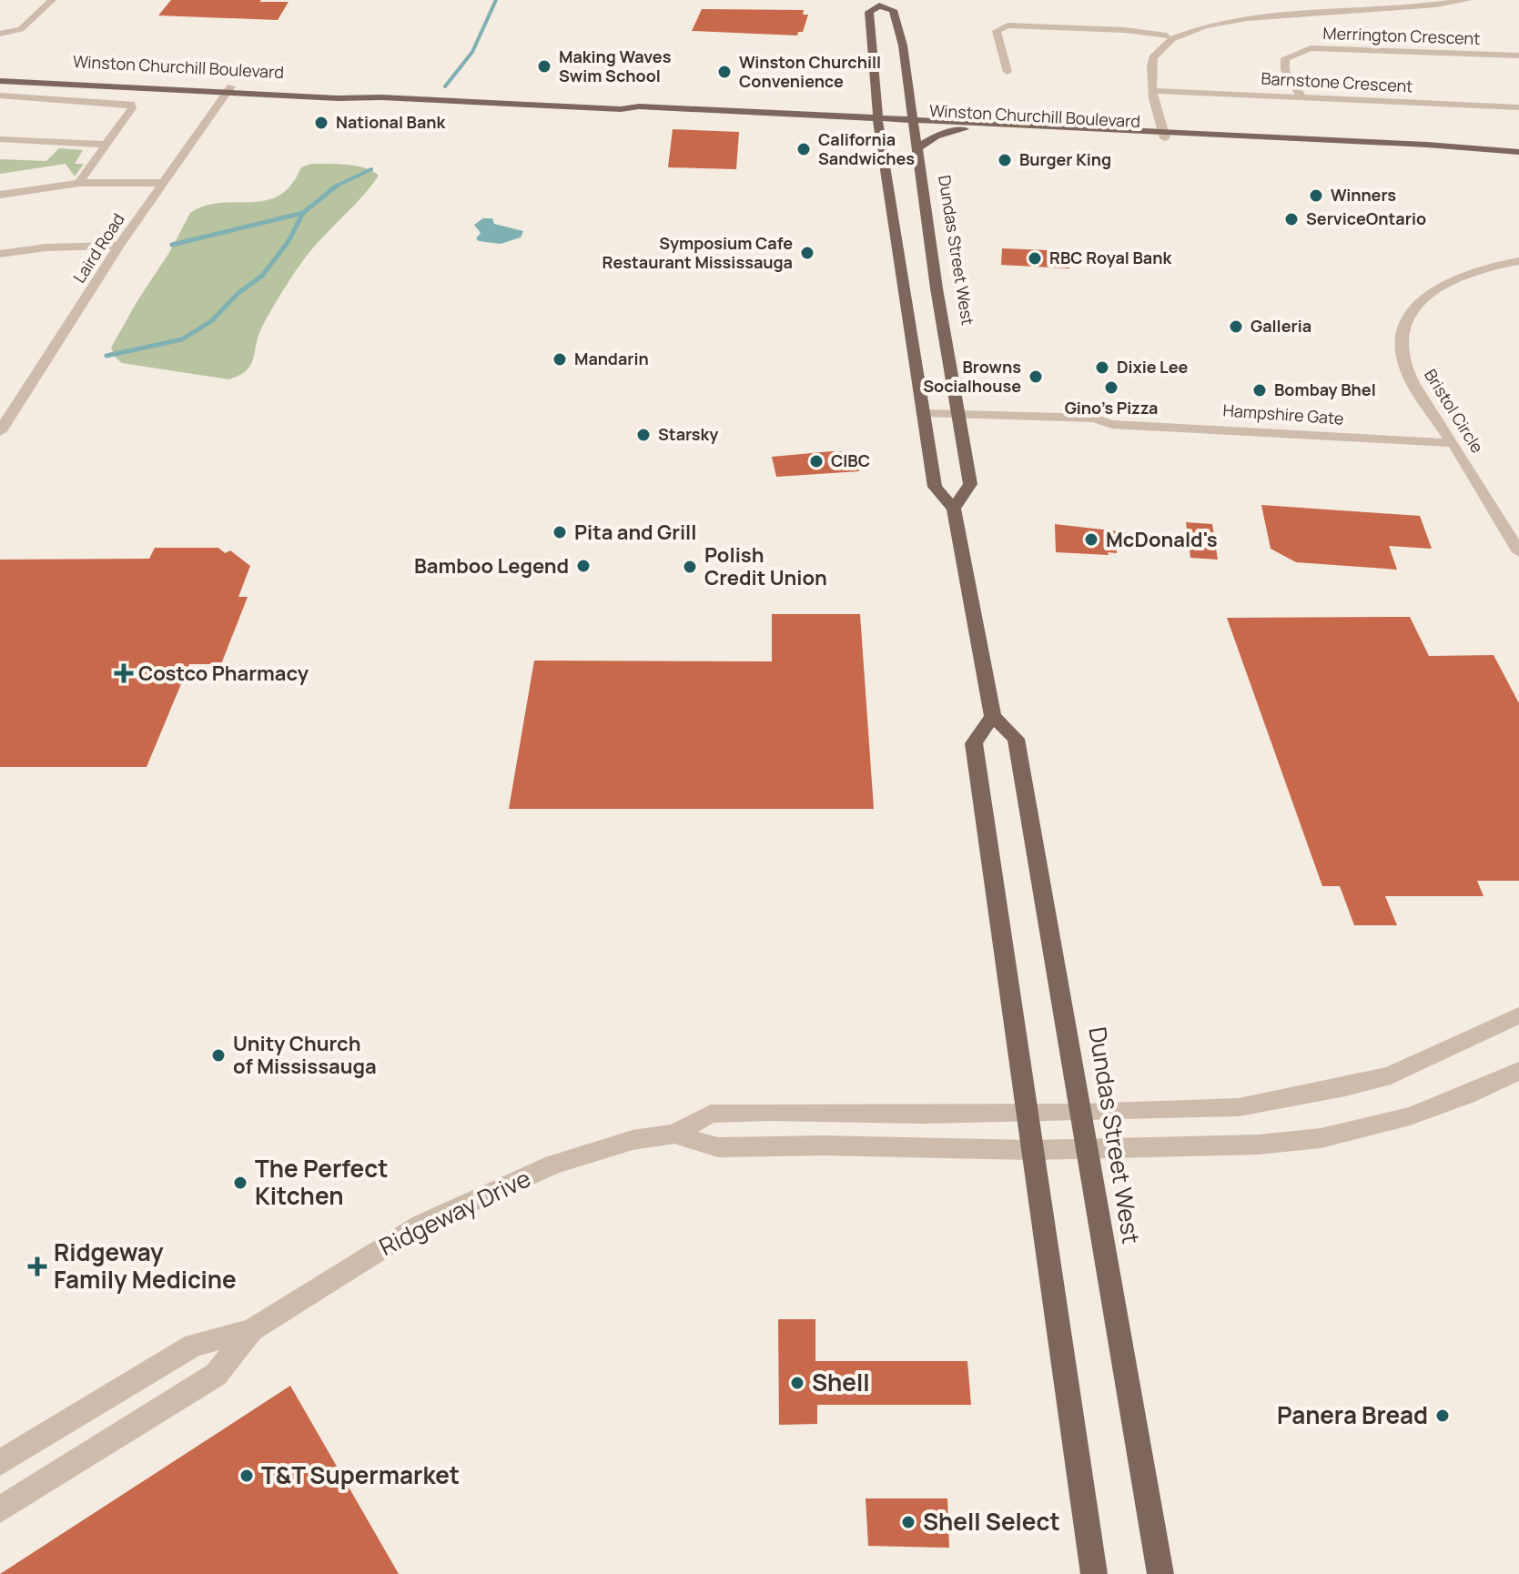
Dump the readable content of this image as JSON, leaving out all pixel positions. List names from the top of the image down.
{
  "streets": {
    "main road": ["Winston Churchill Boulevard", "Dundas Street West"],
    "street": [
      "Merrington Crescent",
      "Barnstone Crescent",
      "Laird Road",
      "Bristol Circle",
      "Hampshire Gate",
      "Ridgeway Drive"
    ]
  },
  "crossings": [
    ["Merrington Crescent", "Barnstone Crescent"],
    ["Winston Churchill Boulevard", "Laird Road"],
    ["Winston Churchill Boulevard", "Dundas Street West"],
    ["Dundas Street West", "Hampshire Gate"],
    ["Dundas Street West", "Ridgeway Drive"],
    ["Bristol Circle", "Hampshire Gate"]
  ],
  "places": {
    "other": [
      "Making Waves Swim School",
      "Winston Churchill Convenience",
      "National Bank",
      "California Sandwiches",
      "Burger King",
      "Winners",
      "ServiceOntario",
      "Symposium Cafe Restaurant Mississauga",
      "RBC Royal Bank",
      "Galleria",
      "Mandarin",
      "Dixie Lee",
      "Browns Socialhouse",
      "Gino's Pizza",
      "Bombay Bhel",
      "Starsky",
      "CIBC",
      "Pita and Grill",
      "McDonald's",
      "Bamboo Legend",
      "Polish Credit Union",
      "Unity Church of Mississauga",
      "The Perfect Kitchen",
      "Shell",
      "Panera Bread",
      "T&T Supermarket",
      "Shell Select"
    ],
    "health": ["Costco Pharmacy", "Ridgeway Family Medicine"]
  }
}
